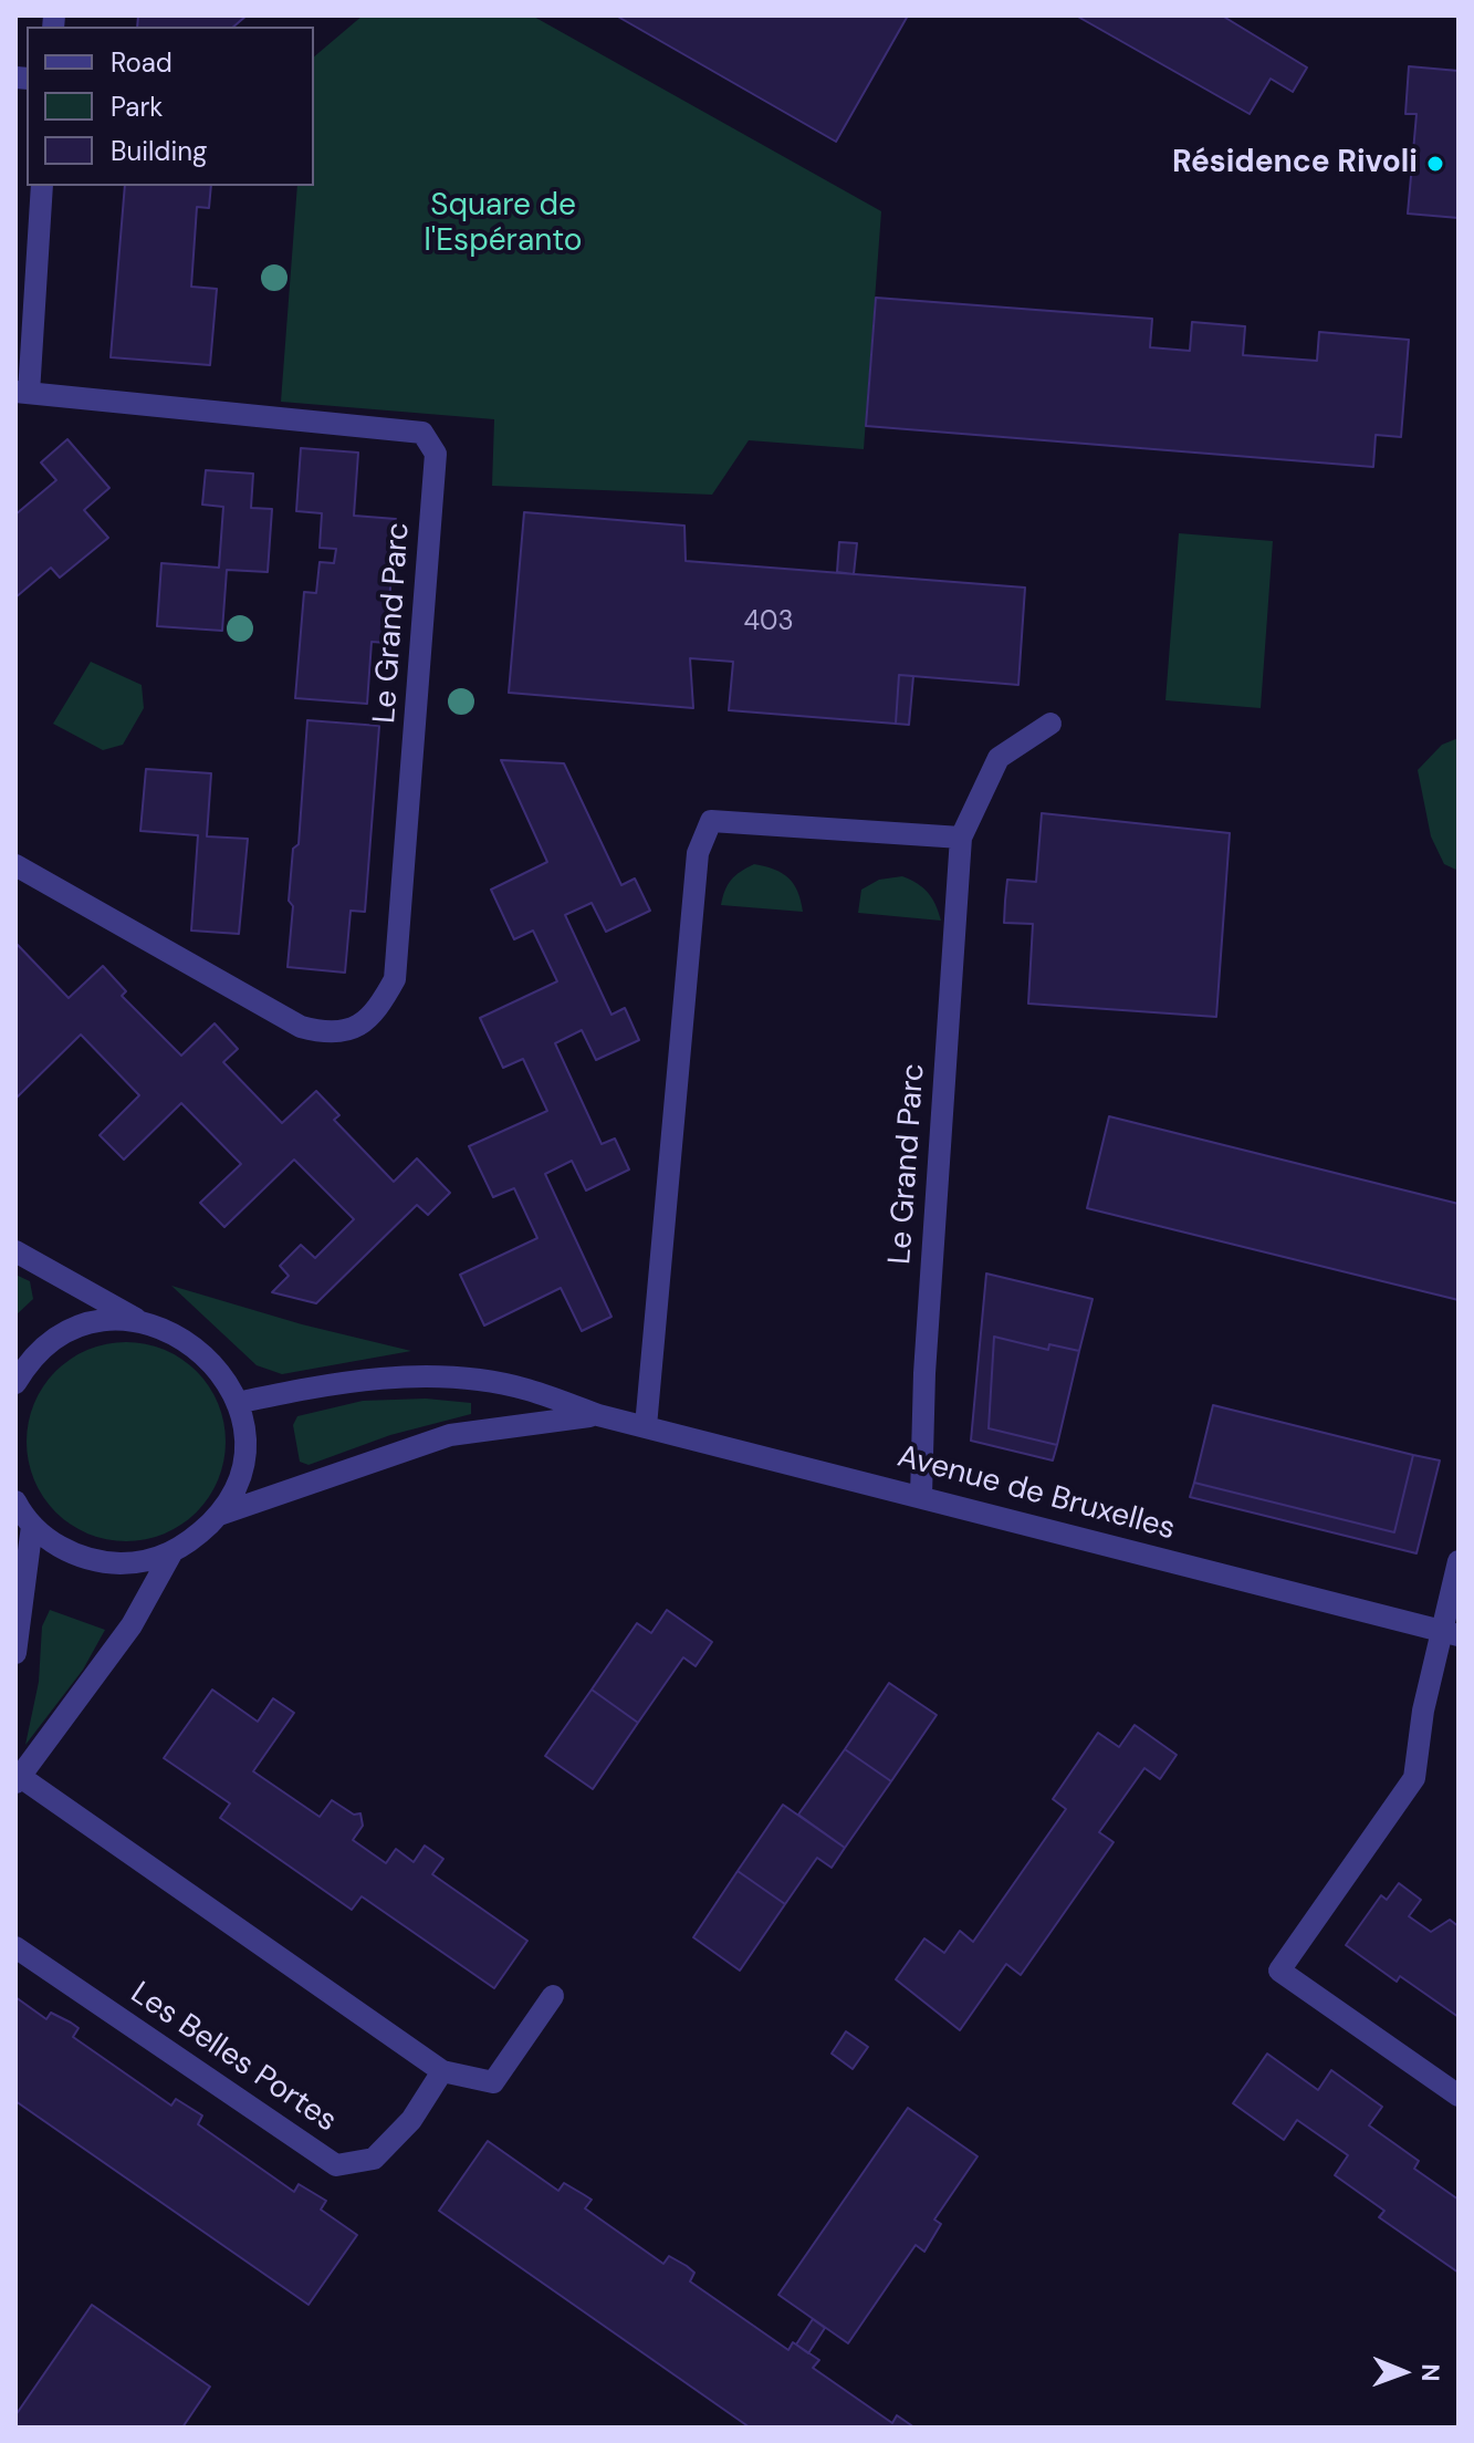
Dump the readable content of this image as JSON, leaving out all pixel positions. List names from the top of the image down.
{
  "streets": {
    "street": ["Le Grand Parc", "Avenue de Bruxelles", "Les Belles Portes"]
  },
  "crossings": [
    ["Le Grand Parc", "Avenue de Bruxelles"]
  ],
  "parks": ["Square de l'Espéranto"],
  "places": ["Résidence Rivoli"],
  "house_numbers": ["403"],
  "legend": ["Road", "Park", "Building"],
  "north": "right"
}
